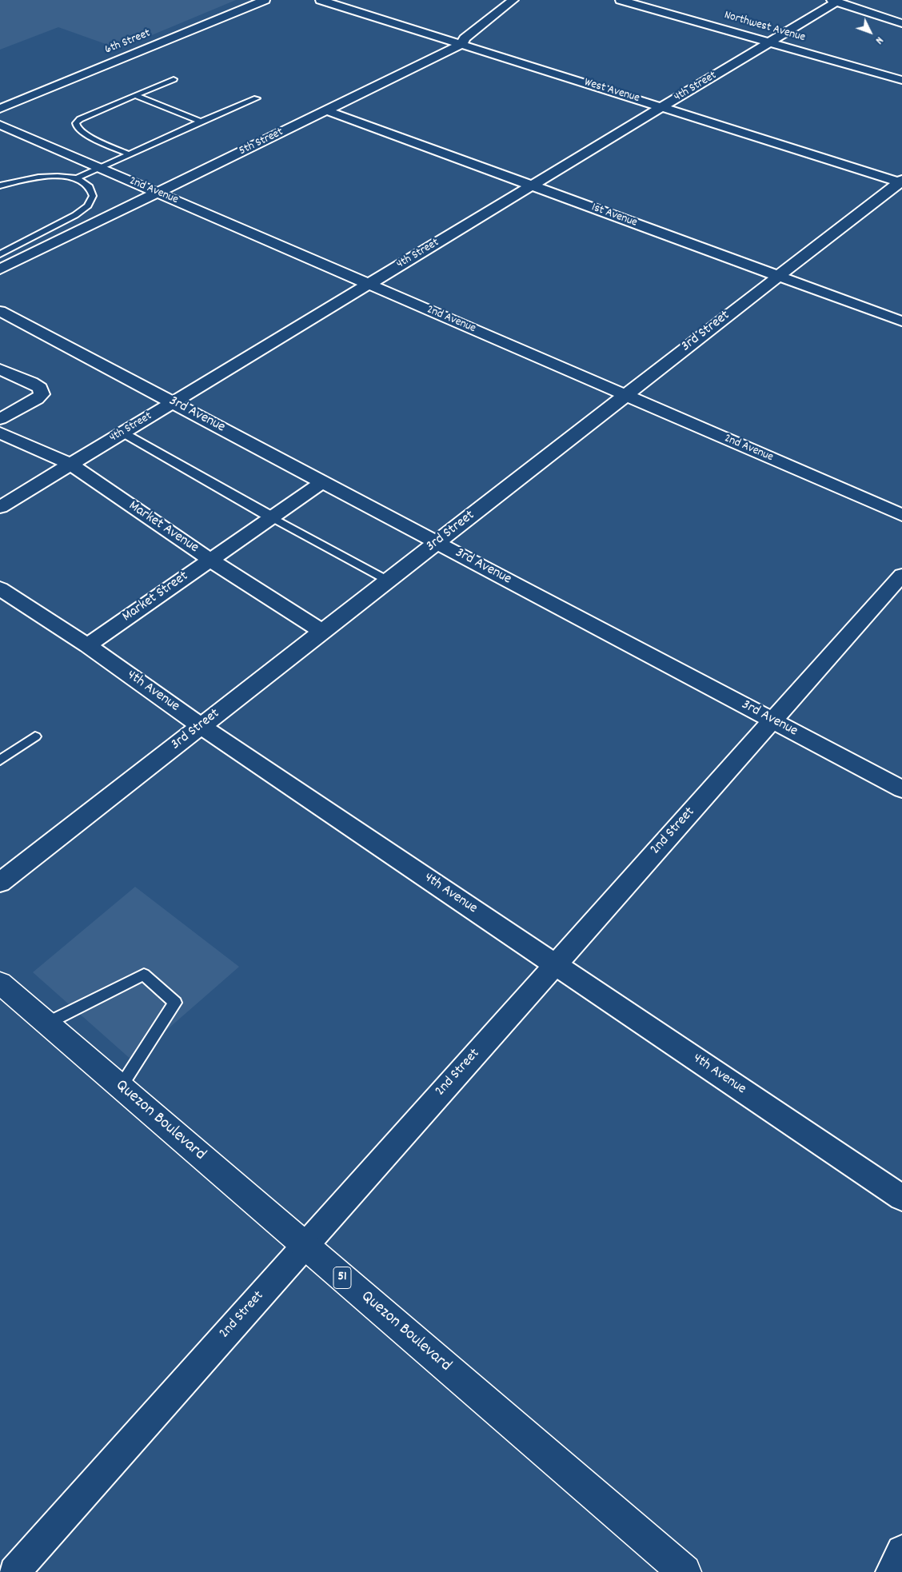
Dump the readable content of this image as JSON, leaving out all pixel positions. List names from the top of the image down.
{
  "streets": {
    "highway": ["Quezon Boulevard", "51"],
    "street": [
      "Northwest Avenue",
      "6th Street",
      "4th Street",
      "West Avenue",
      "5th Street",
      "2nd Avenue",
      "1st Avenue",
      "3rd Street",
      "3rd Avenue",
      "Market Avenue",
      "Market Street",
      "4th Avenue",
      "2nd Street"
    ]
  },
  "crossings": [
    ["Northwest Avenue", "4th Street"],
    ["4th Street", "West Avenue"],
    ["4th Street", "2nd Avenue"],
    ["4th Street", "1st Avenue"],
    ["4th Street", "3rd Avenue"],
    ["4th Street", "Market Avenue"],
    ["West Avenue", "5th Street"],
    ["West Avenue", "3rd Street"],
    ["5th Street", "2nd Avenue"],
    ["5th Street", "1st Avenue"],
    ["2nd Avenue", "3rd Street"],
    ["1st Avenue", "3rd Street"],
    ["3rd Street", "3rd Avenue"],
    ["3rd Street", "Market Avenue"],
    ["3rd Street", "4th Avenue"],
    ["3rd Avenue", "Market Street"],
    ["3rd Avenue", "2nd Street"],
    ["Market Avenue", "Market Street"],
    ["Market Street", "4th Avenue"],
    ["4th Avenue", "2nd Street"],
    ["2nd Street", "Quezon Boulevard"]
  ],
  "north": "bottom right"
}
